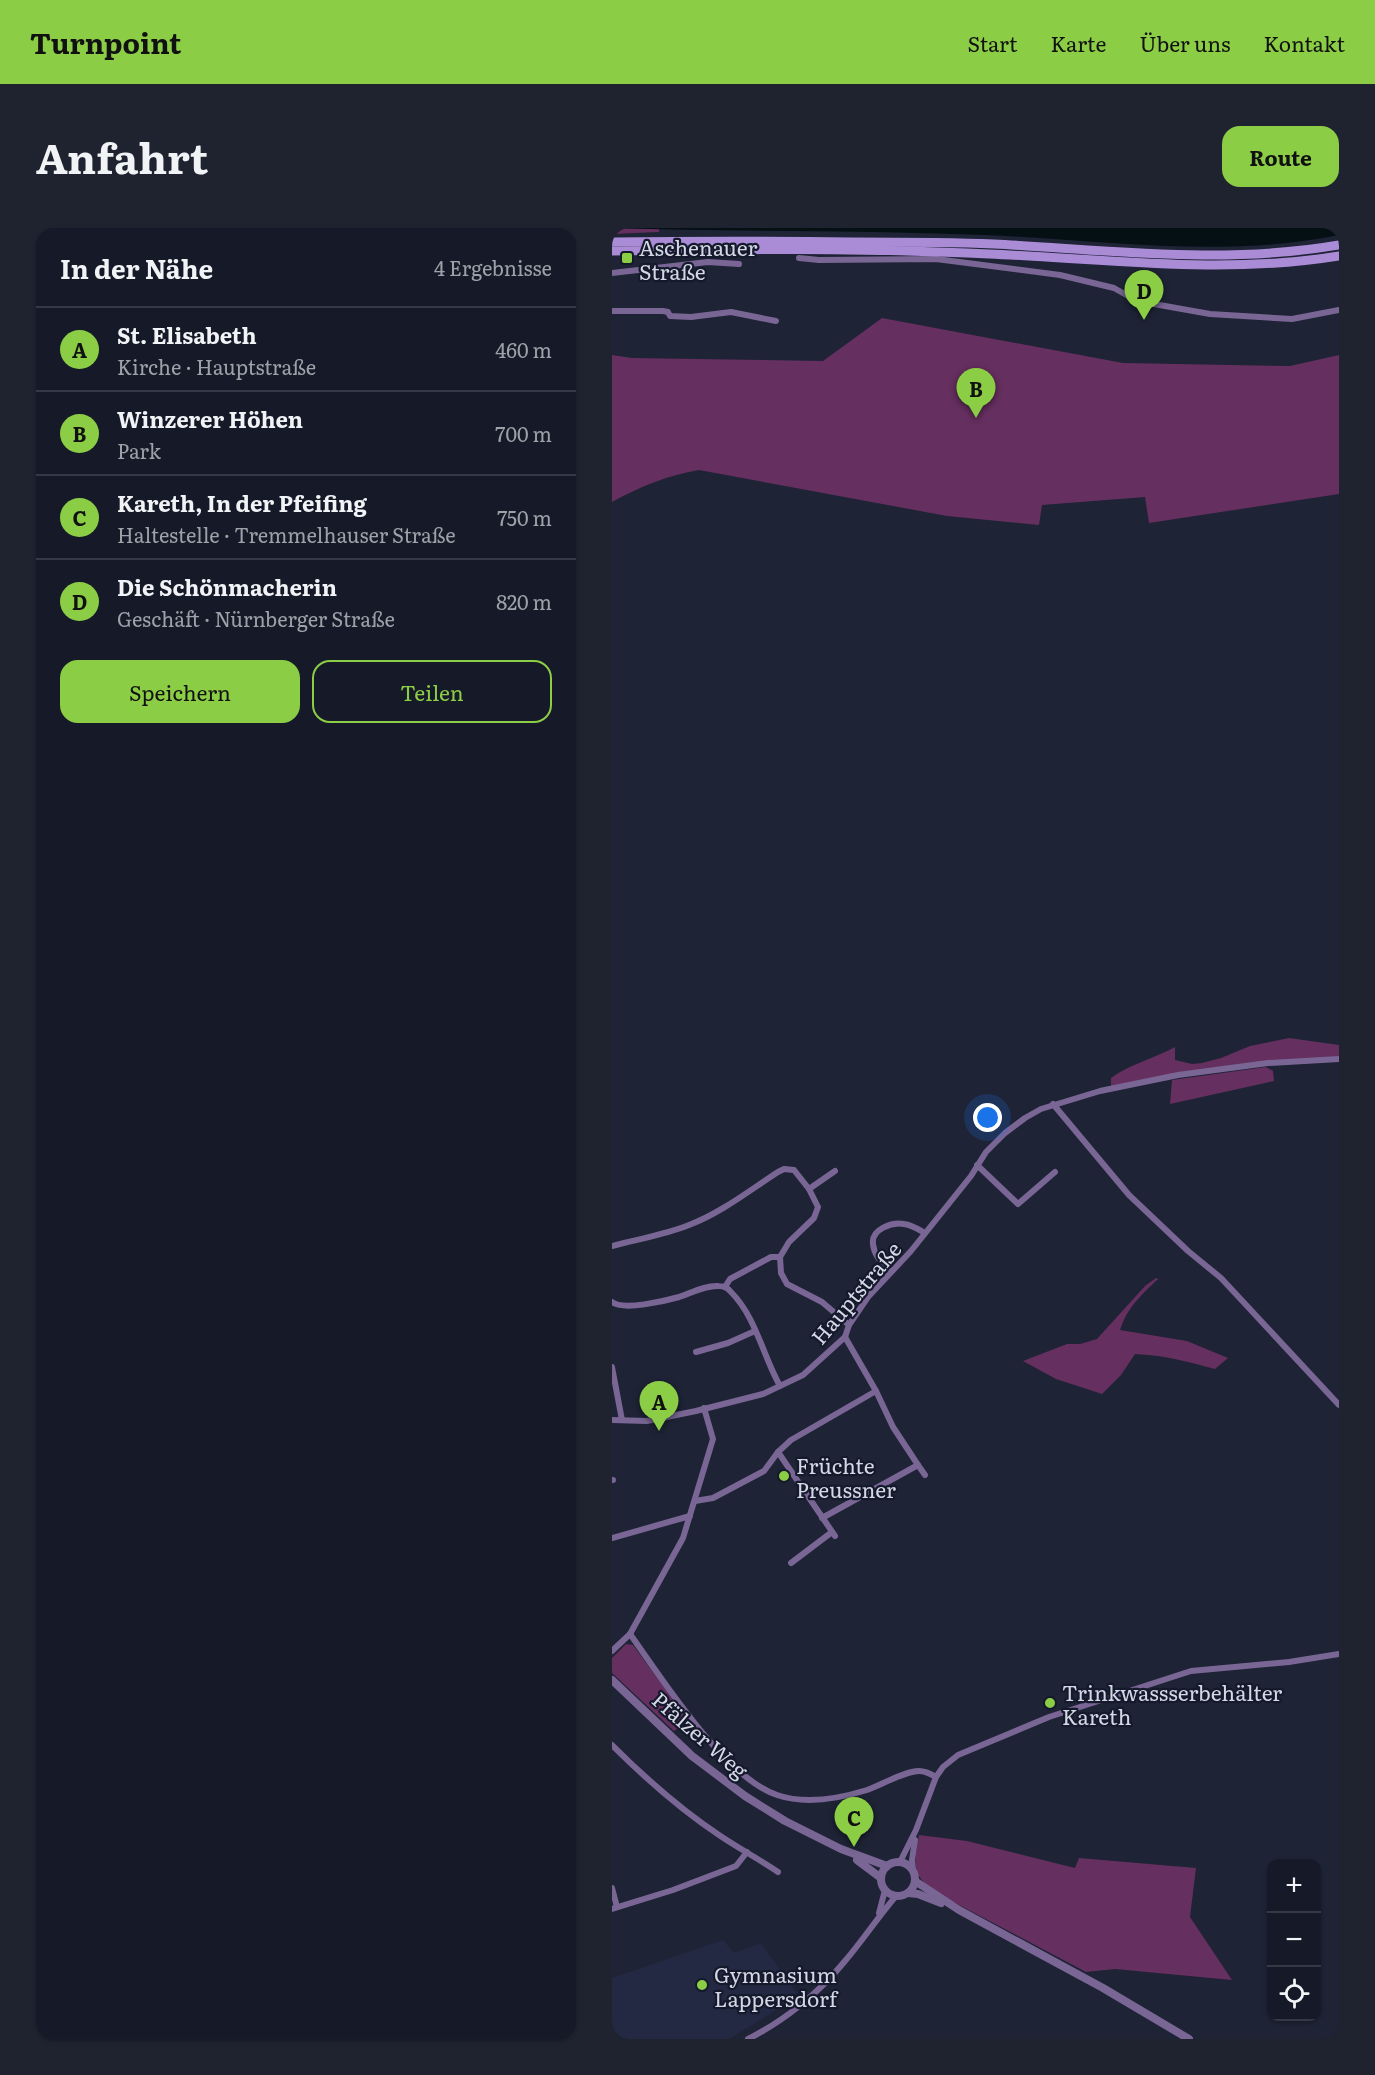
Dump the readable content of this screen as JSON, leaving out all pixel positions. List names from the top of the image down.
{
  "streets": {
    "street": ["Hauptstraße", "Pfälzer Weg"]
  },
  "places": {
    "transit": ["Aschenauer Straße"],
    "other": ["Früchte Preussner", "Trinkwassserbehälter Kareth", "Gymnasium Lappersdorf"]
  },
  "page": {
    "header": "Turnpoint",
    "nav": [
      "Start",
      "Karte",
      "Über uns",
      "Kontakt"
    ],
    "title": "Anfahrt",
    "buttons": [
      "Route",
      ["Speichern", "Teilen"]
    ],
    "heading": ["In der Nähe", "4 Ergebnisse"],
    "pins": [
      "D",
      "B",
      "A",
      "C"
    ],
    "list": [
      {
        "mark": "A",
        "name": "St. Elisabeth",
        "note": "Kirche · Hauptstraße",
        "value": "460 m"
      },
      {
        "mark": "B",
        "name": "Winzerer Höhen",
        "note": "Park",
        "value": "700 m"
      },
      {
        "mark": "C",
        "name": "Kareth, In der Pfeifing",
        "note": "Haltestelle · Tremmelhauser Straße",
        "value": "750 m"
      },
      {
        "mark": "D",
        "name": "Die Schönmacherin",
        "note": "Geschäft · Nürnberger Straße",
        "value": "820 m"
      }
    ],
    "map_buttons": ["+", "−"]
  }
}
